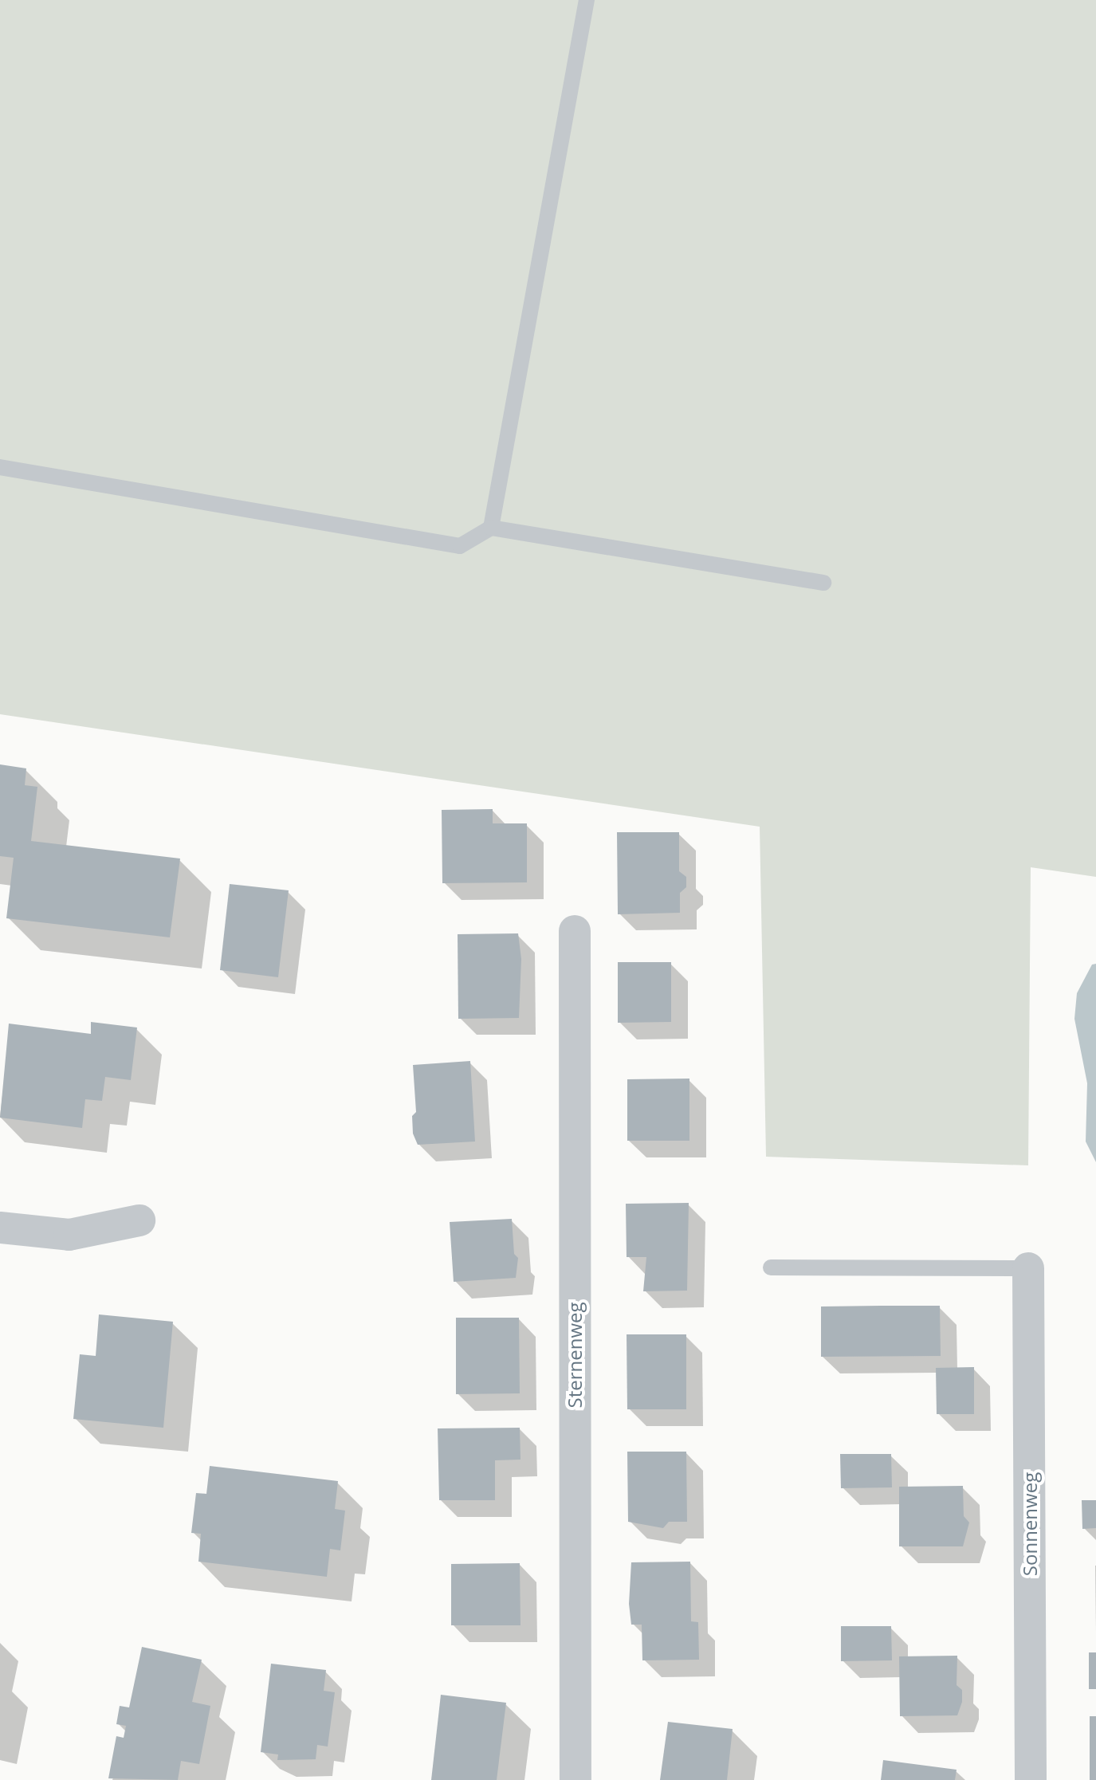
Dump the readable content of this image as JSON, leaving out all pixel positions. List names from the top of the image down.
{
  "streets": {
    "street": ["Sternenweg", "Sonnenweg"]
  }
}
